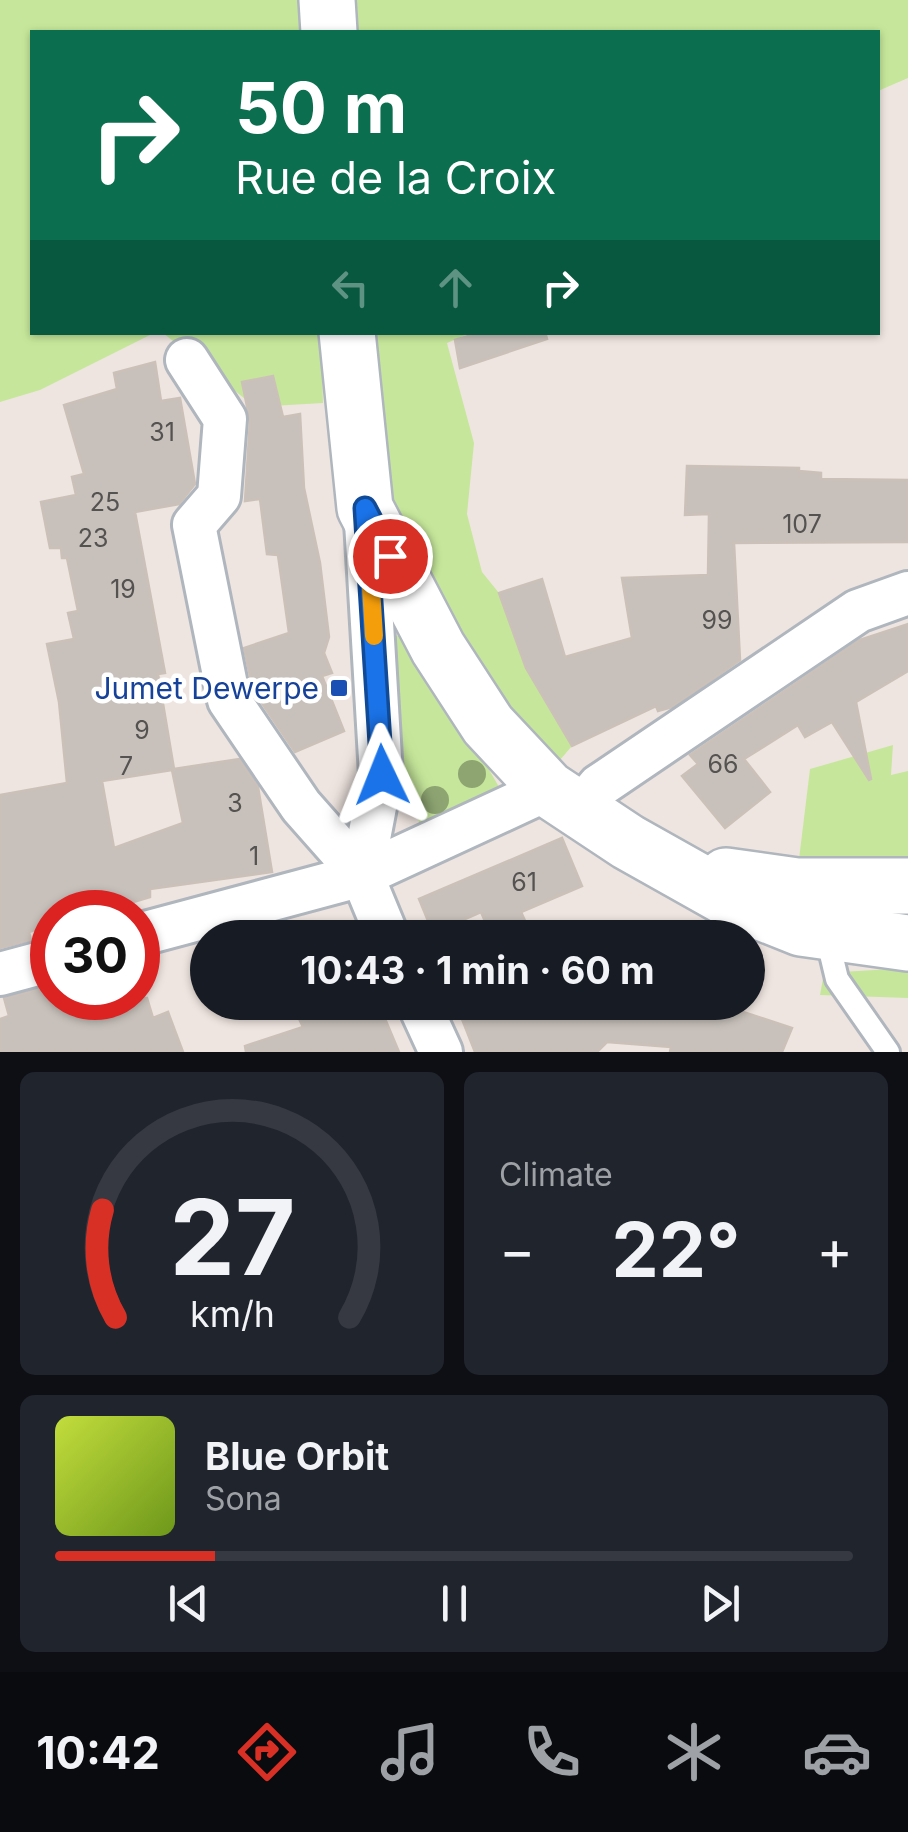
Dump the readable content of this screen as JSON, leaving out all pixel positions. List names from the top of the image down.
{
  "places": {
    "transit": ["Jumet Dewerpe"]
  },
  "house_numbers": [
    "31",
    "25",
    "107",
    "23",
    "19",
    "99",
    "9",
    "66",
    "7",
    "3",
    "1",
    "61"
  ],
  "page": {
    "turn": ["50 m", "Rue de la Croix"],
    "limit": "30",
    "trip": "10:43 · 1 min · 60 m",
    "tile": "Climate",
    "heat": ["−", "22°", "+"],
    "song": ["Blue Orbit", "Sona"],
    "tabs": "10:42",
    "gauge": ["27", "km/h"]
  }
}
